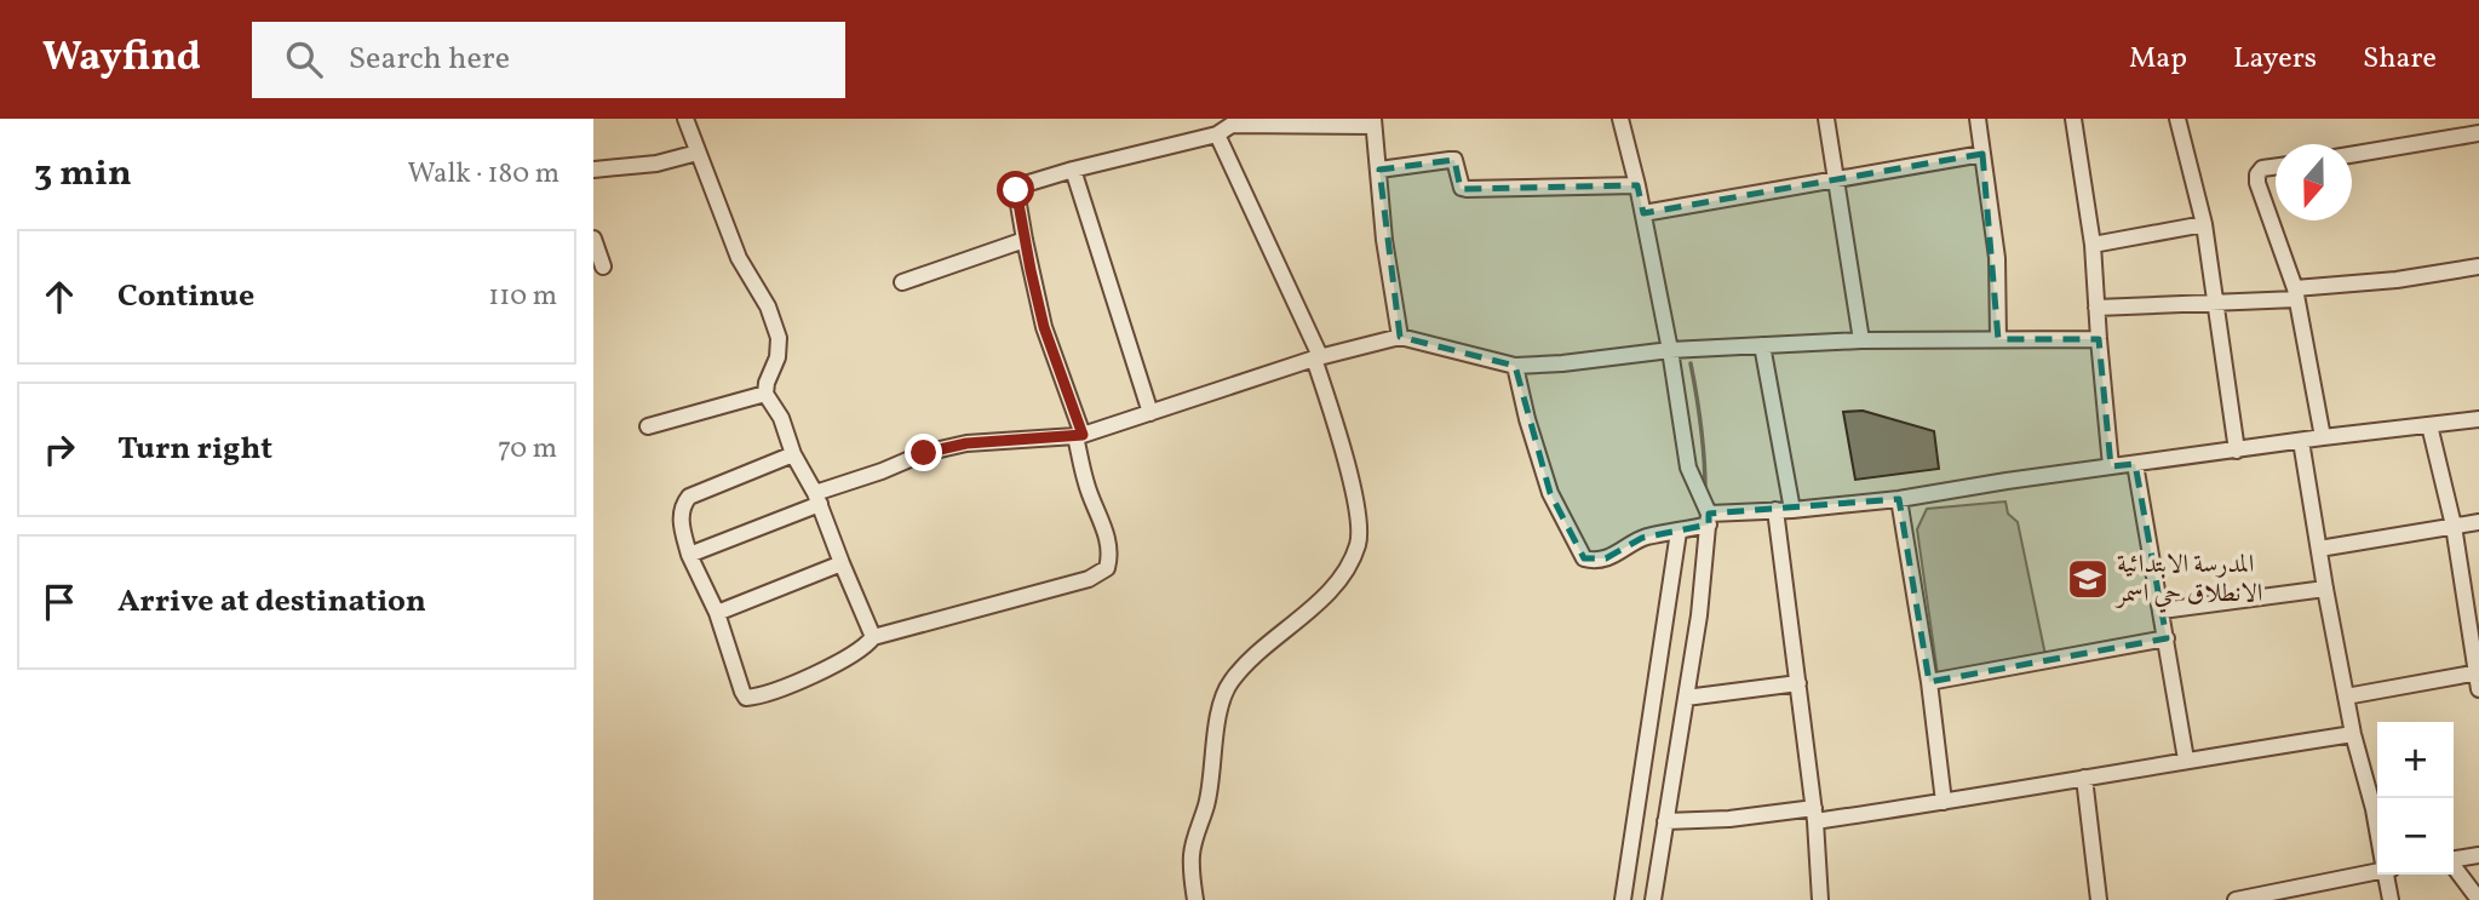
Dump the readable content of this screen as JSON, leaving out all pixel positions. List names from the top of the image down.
{
  "places": {
    "school or university": ["المدرسة الابتدائية الانطلاق حي اسمر"]
  },
  "north": "bottom",
  "page": {
    "header": "Wayfind",
    "search": "Search here",
    "nav": ["Map", "Layers", "Share"],
    "heading": ["3 min", "Walk · 180 m"],
    "list": [
      ["Continue", "110 m"],
      ["Turn right", "70 m"],
      "Arrive at destination"
    ],
    "map_buttons": ["+", "−"]
  }
}
